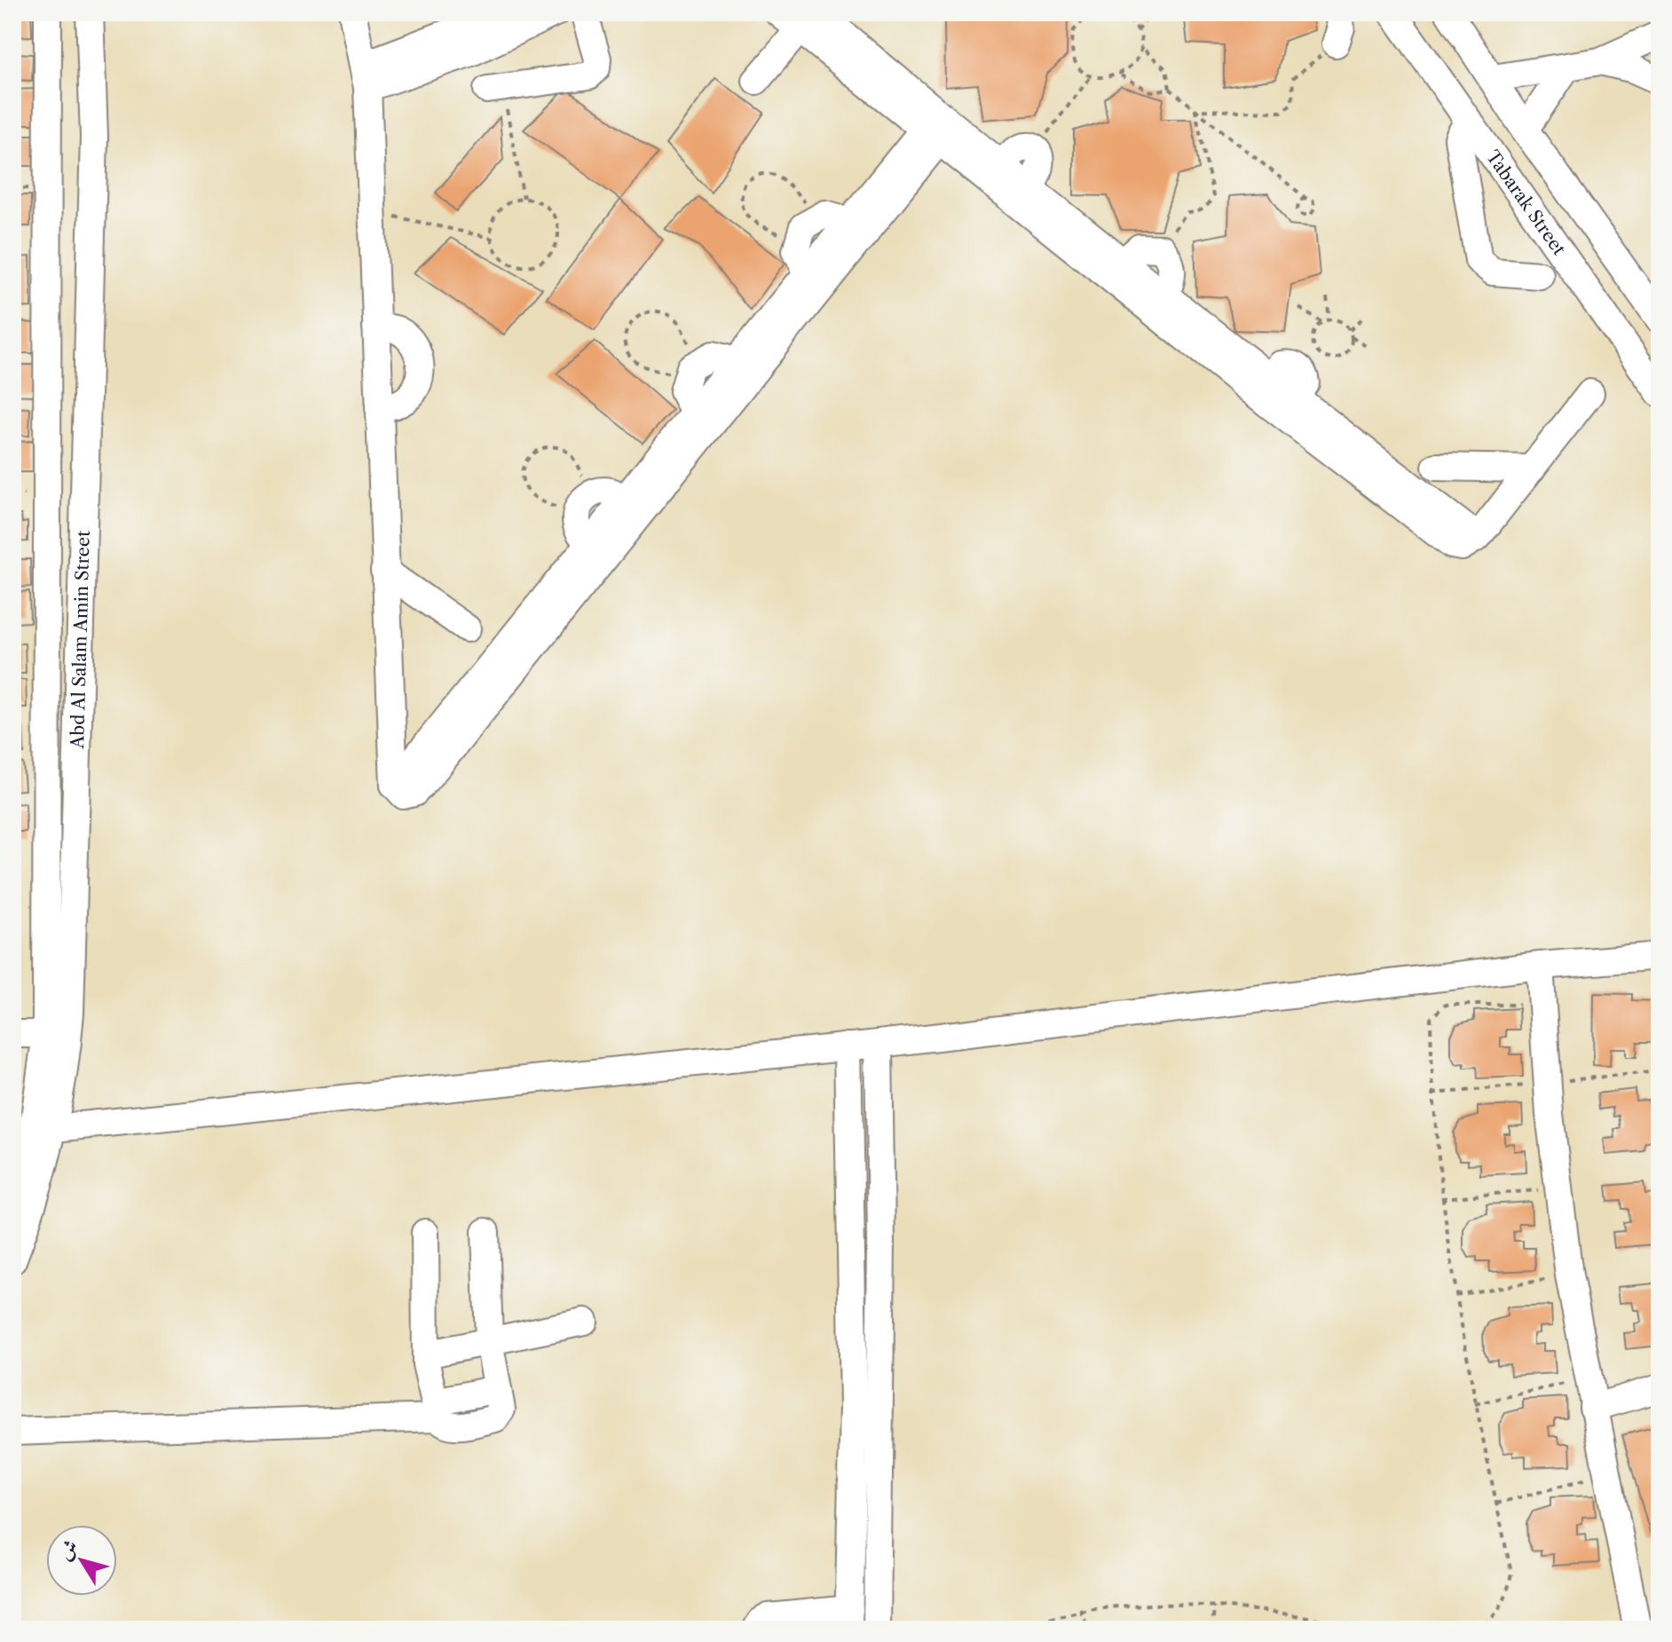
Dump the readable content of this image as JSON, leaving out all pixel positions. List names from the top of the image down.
{
  "streets": {
    "street": ["Tabarak Street", "Abd Al Salam Amin Street"]
  },
  "north": "top left"
}
